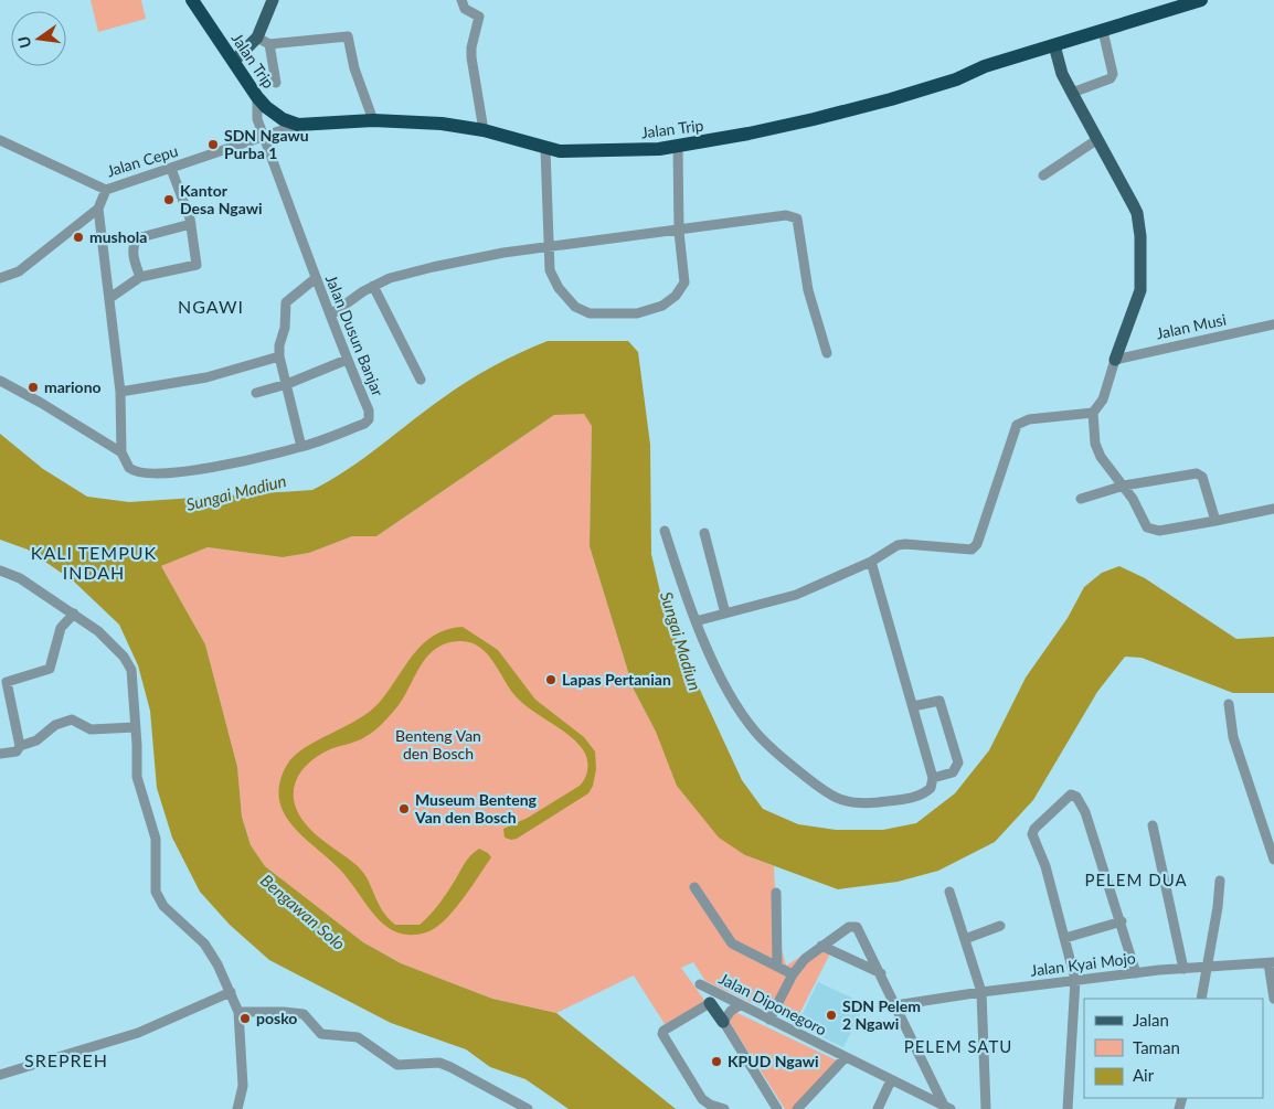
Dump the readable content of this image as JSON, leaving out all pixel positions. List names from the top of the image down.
{
  "streets": {
    "highway": ["Jalan Trip"],
    "street": [
      "Jalan Cepu",
      "Jalan Musi",
      "Jalan Dusun Banjar",
      "Jalan Kyai Mojo",
      "Jalan Diponegoro"
    ]
  },
  "crossings": [
    ["Jalan Trip", "Jalan Cepu"],
    ["Jalan Trip", "Jalan Dusun Banjar"],
    ["Jalan Cepu", "Jalan Dusun Banjar"]
  ],
  "districts": [
    "NGAWI",
    "KALI TEMPUK INDAH",
    "PELEM DUA",
    "PELEM SATU",
    "SREPREH"
  ],
  "water": ["Sungai Madiun", "Bengawan Solo"],
  "parks": ["Benteng Van den Bosch"],
  "places": [
    "SDN Ngawu Purba 1",
    "Kantor Desa Ngawi",
    "mushola",
    "mariono",
    "Lapas Pertanian",
    "Museum Benteng Van den Bosch",
    "SDN Pelem 2 Ngawi",
    "posko",
    "KPUD Ngawi"
  ],
  "legend": ["Jalan", "Taman", "Air"],
  "north": "left"
}
